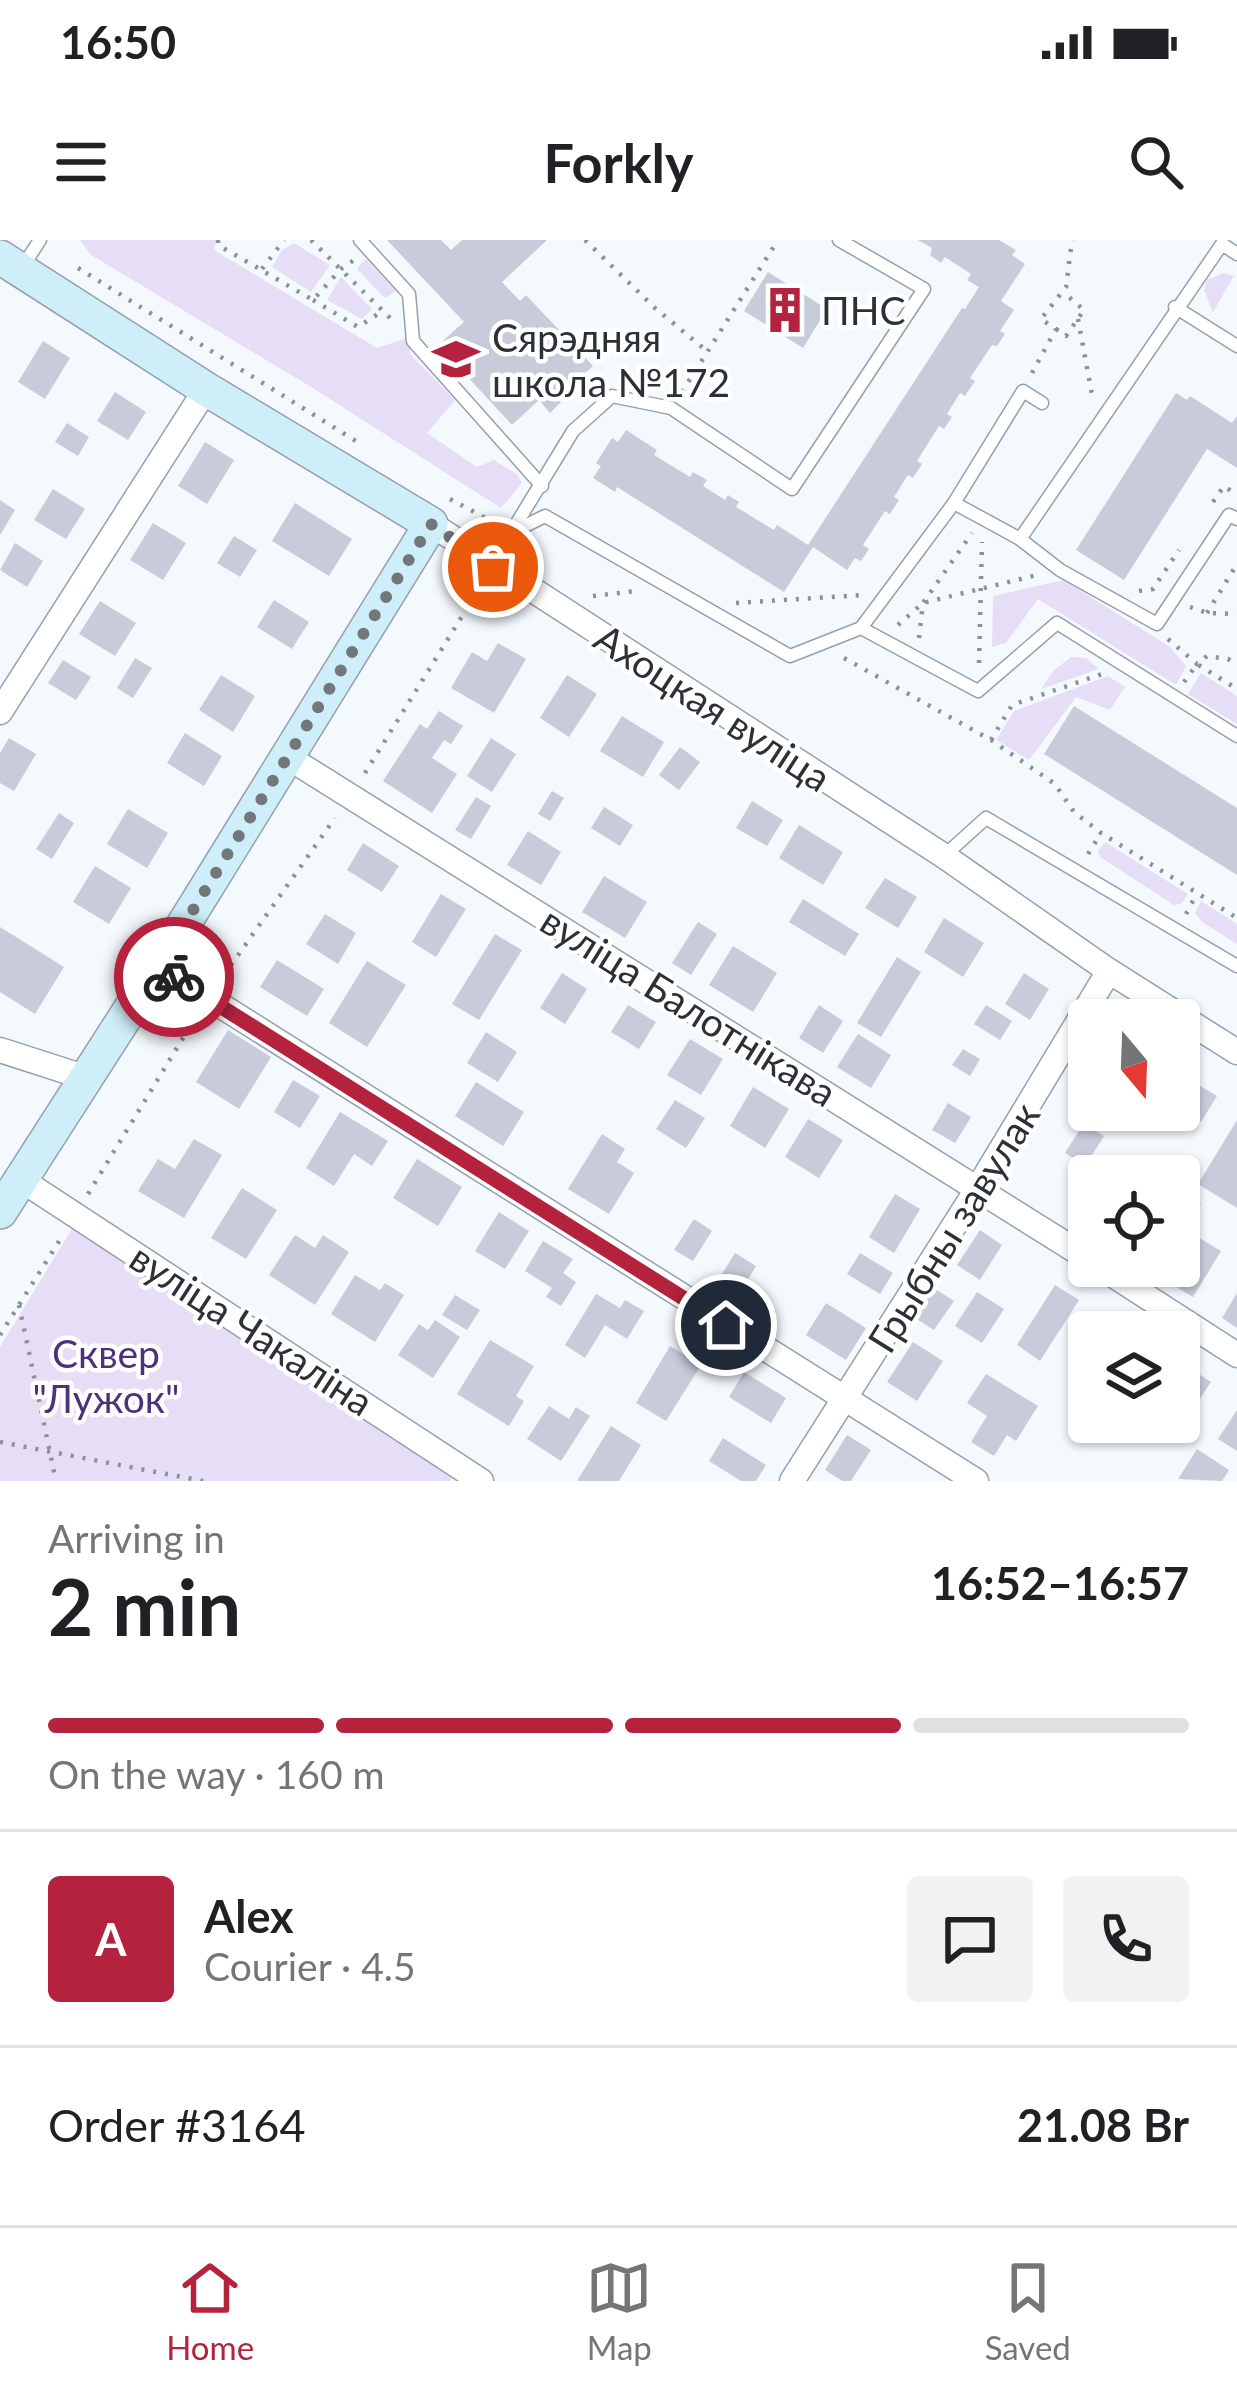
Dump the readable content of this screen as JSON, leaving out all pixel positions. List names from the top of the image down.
{
  "streets": {
    "street": [
      "Ахоцкая вуліца",
      "вуліца Балотнікава",
      "Грыбны завулак",
      "вуліца Чакаліна"
    ]
  },
  "crossings": [
    ["Ахоцкая вуліца", "Грыбны завулак"],
    ["вуліца Балотнікава", "Грыбны завулак"]
  ],
  "parks": ["Сквер \"Лужок\""],
  "places": {
    "building": ["ПНС"],
    "school or university": ["Сярэдняя школа №172"]
  },
  "north": "bottom",
  "page": {
    "status": "16:50",
    "header": "Forkly",
    "heading": ["2 min", "Arriving in", "16:52–16:57"],
    "panel": [
      "Alex",
      "Courier · 4.5",
      "Order #3164",
      "21.08 Br"
    ],
    "bar": "On the way · 160 m",
    "round": "A",
    "tabs": ["Home", "Map", "Saved"]
  }
}
